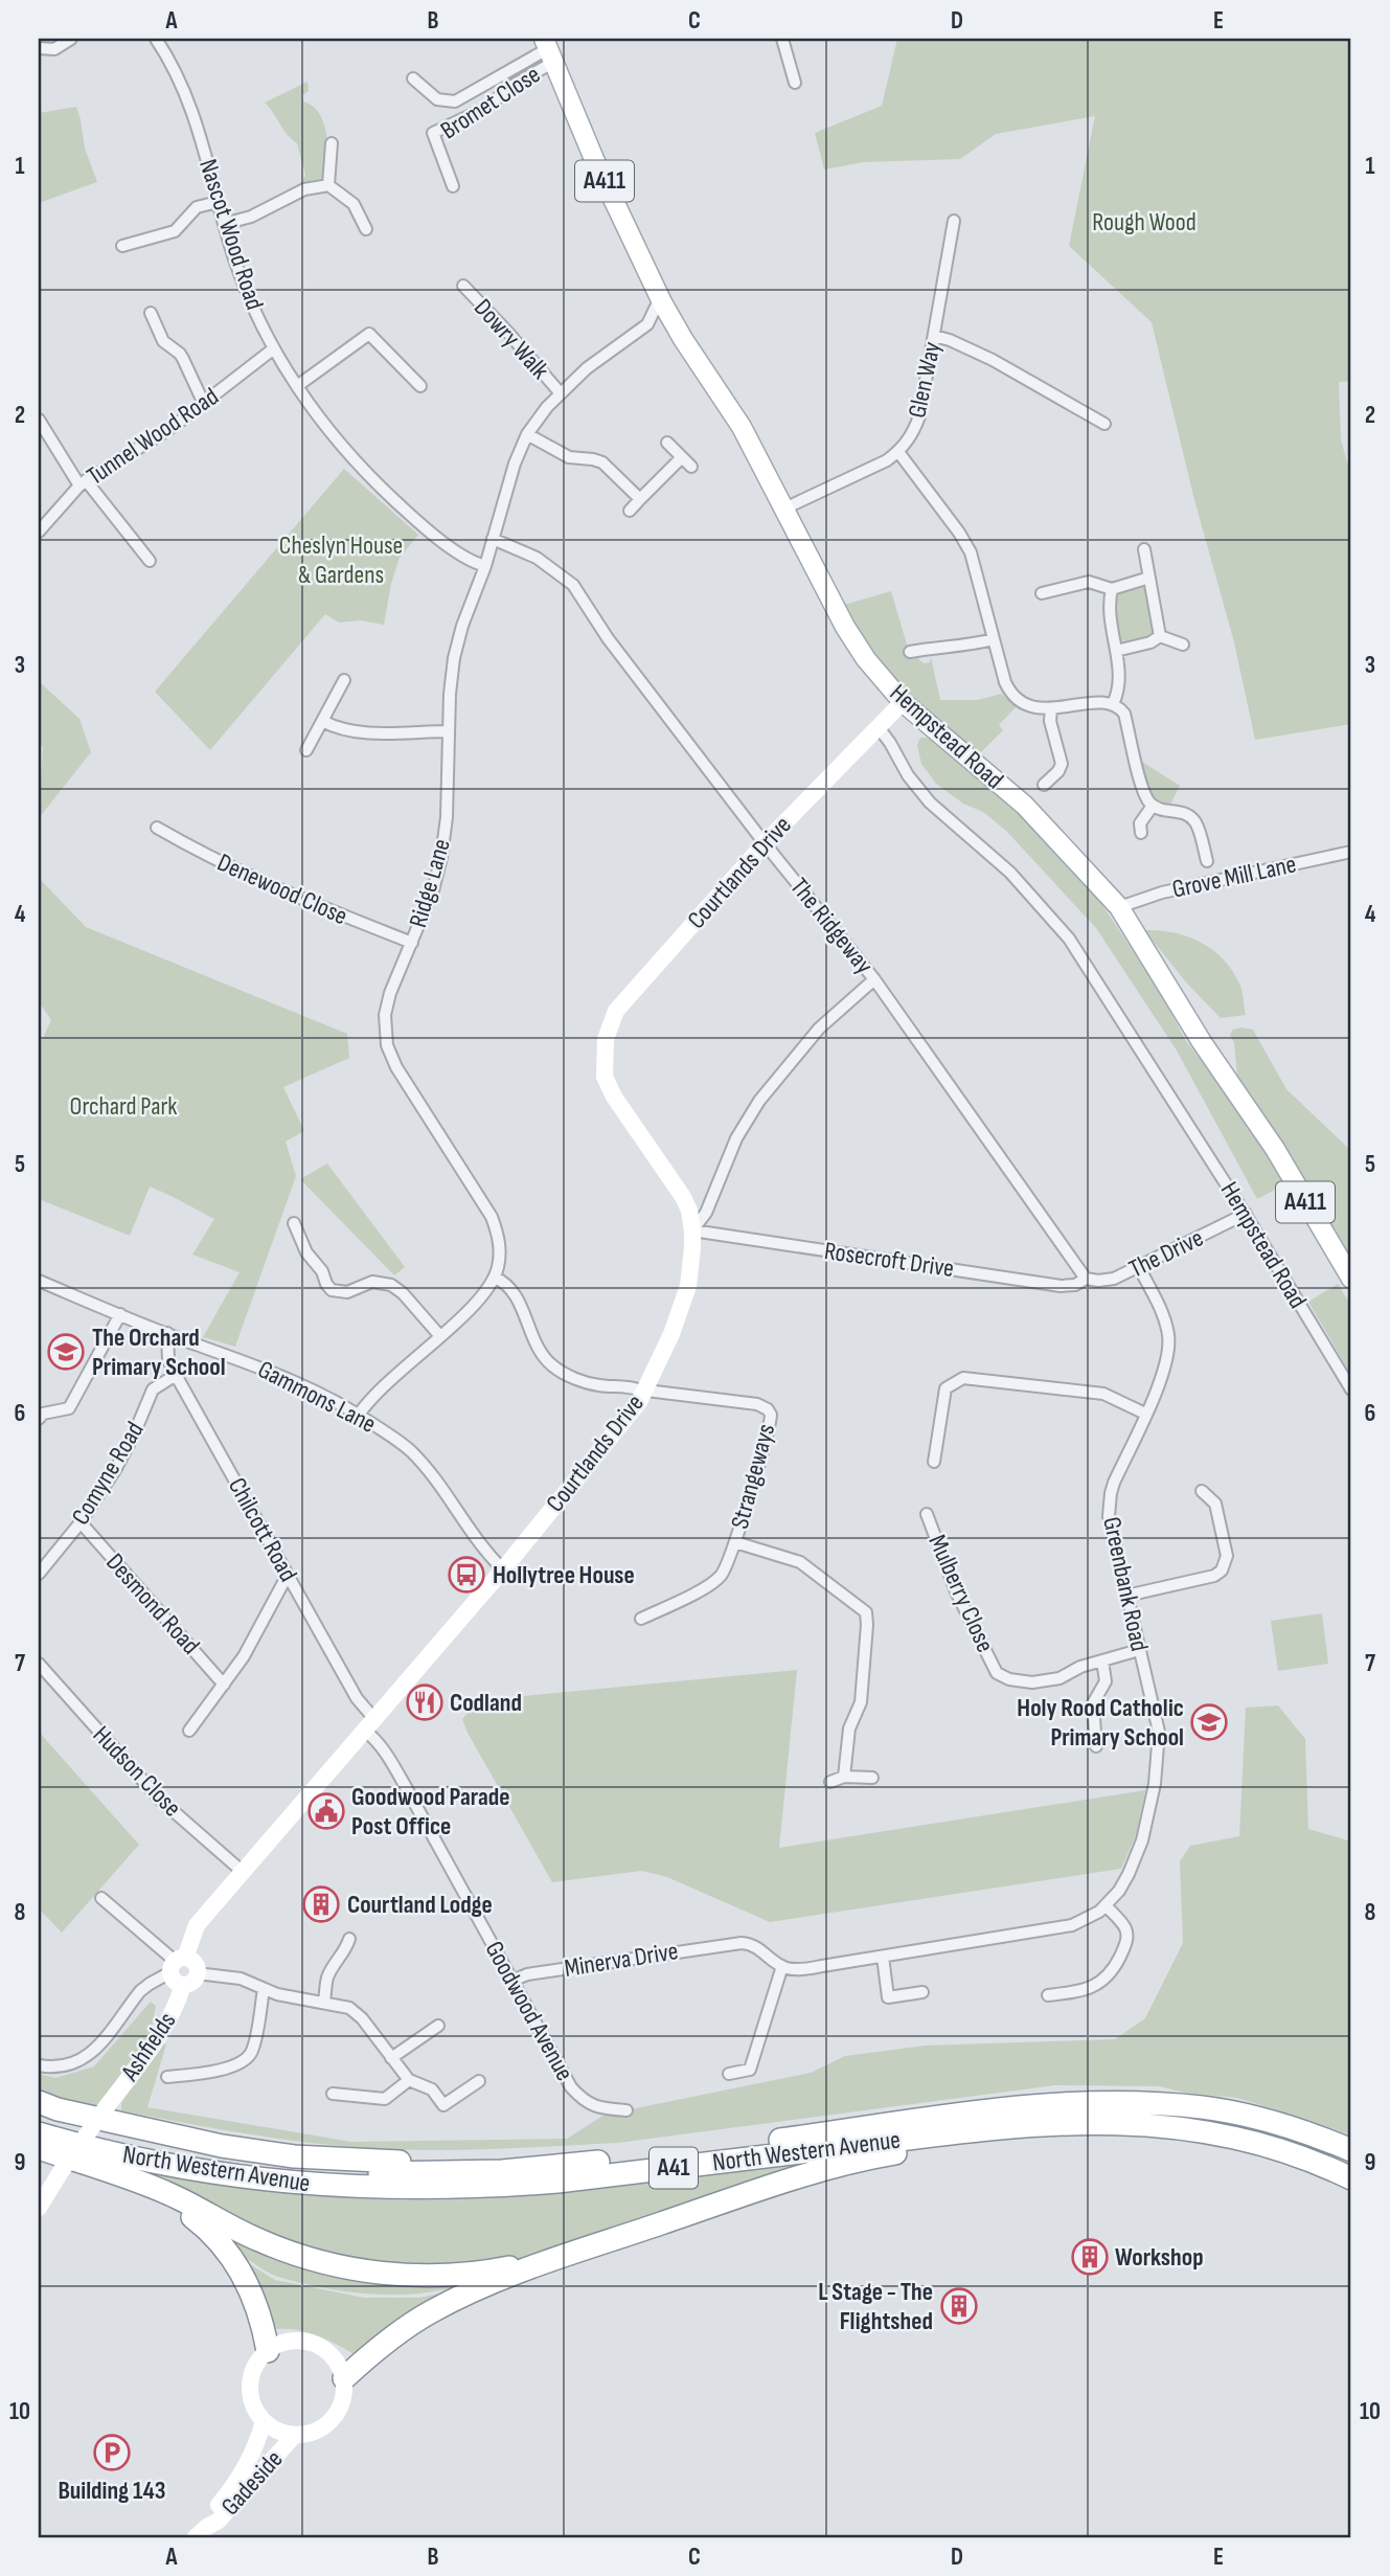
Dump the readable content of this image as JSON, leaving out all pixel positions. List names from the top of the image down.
{
  "streets": {
    "highway": ["North Western Avenue", "A41"],
    "main road": ["A411", "Hempstead Road"],
    "street": [
      "Bromet Close",
      "Nascot Wood Road",
      "Dowry Walk",
      "Glen Way",
      "Tunnel Wood Road",
      "Courtlands Drive",
      "Grove Mill Lane",
      "Ridge Lane",
      "Denewood Close",
      "The Ridgeway",
      "The Drive",
      "Rosecroft Drive",
      "Gammons Lane",
      "Comyne Road",
      "Strangeways",
      "Chilcott Road",
      "Greenbank Road",
      "Mulberry Close",
      "Desmond Road",
      "Hudson Close",
      "Minerva Drive",
      "Goodwood Avenue",
      "Ashfields",
      "Gadeside"
    ]
  },
  "crossings": [
    ["Bromet Close", "Hempstead Road"],
    ["Nascot Wood Road", "Tunnel Wood Road"],
    ["Nascot Wood Road", "Ridge Lane"],
    ["Dowry Walk", "Ridge Lane"],
    ["Glen Way", "Hempstead Road"],
    ["Hempstead Road", "Courtlands Drive"],
    ["Hempstead Road", "Grove Mill Lane"],
    ["Hempstead Road", "Ridge Lane"],
    ["Hempstead Road", "The Drive"],
    ["Courtlands Drive", "The Ridgeway"],
    ["Courtlands Drive", "Rosecroft Drive"],
    ["Courtlands Drive", "Gammons Lane"],
    ["Courtlands Drive", "Strangeways"],
    ["Courtlands Drive", "Chilcott Road"],
    ["Courtlands Drive", "Hudson Close"],
    ["Courtlands Drive", "Goodwood Avenue"],
    ["Courtlands Drive", "Ashfields"],
    ["Ridge Lane", "Denewood Close"],
    ["Ridge Lane", "The Ridgeway"],
    ["The Ridgeway", "The Drive"],
    ["The Ridgeway", "Rosecroft Drive"],
    ["The Drive", "Rosecroft Drive"],
    ["The Drive", "Greenbank Road"],
    ["Gammons Lane", "Chilcott Road"],
    ["Comyne Road", "Chilcott Road"],
    ["Comyne Road", "Desmond Road"],
    ["Chilcott Road", "Goodwood Avenue"],
    ["Greenbank Road", "Minerva Drive"],
    ["Minerva Drive", "Goodwood Avenue"]
  ],
  "parks": ["Rough Wood", "Cheslyn House & Gardens", "Orchard Park"],
  "places": {
    "school or university": ["The Orchard Primary School", "Holy Rood Catholic Primary School"],
    "bus stop": ["Hollytree House"],
    "restaurant": ["Codland"],
    "public building": ["Goodwood Parade Post Office"],
    "building": ["Courtland Lodge", "Workshop", "L Stage - The Flightshed"],
    "parking": ["Building 143"]
  },
  "grid": {
    "columns": [
      "A",
      "B",
      "C",
      "D",
      "E"
    ],
    "rows": [
      "1",
      "2",
      "3",
      "4",
      "5",
      "6",
      "7",
      "8",
      "9",
      "10"
    ]
  }
}
